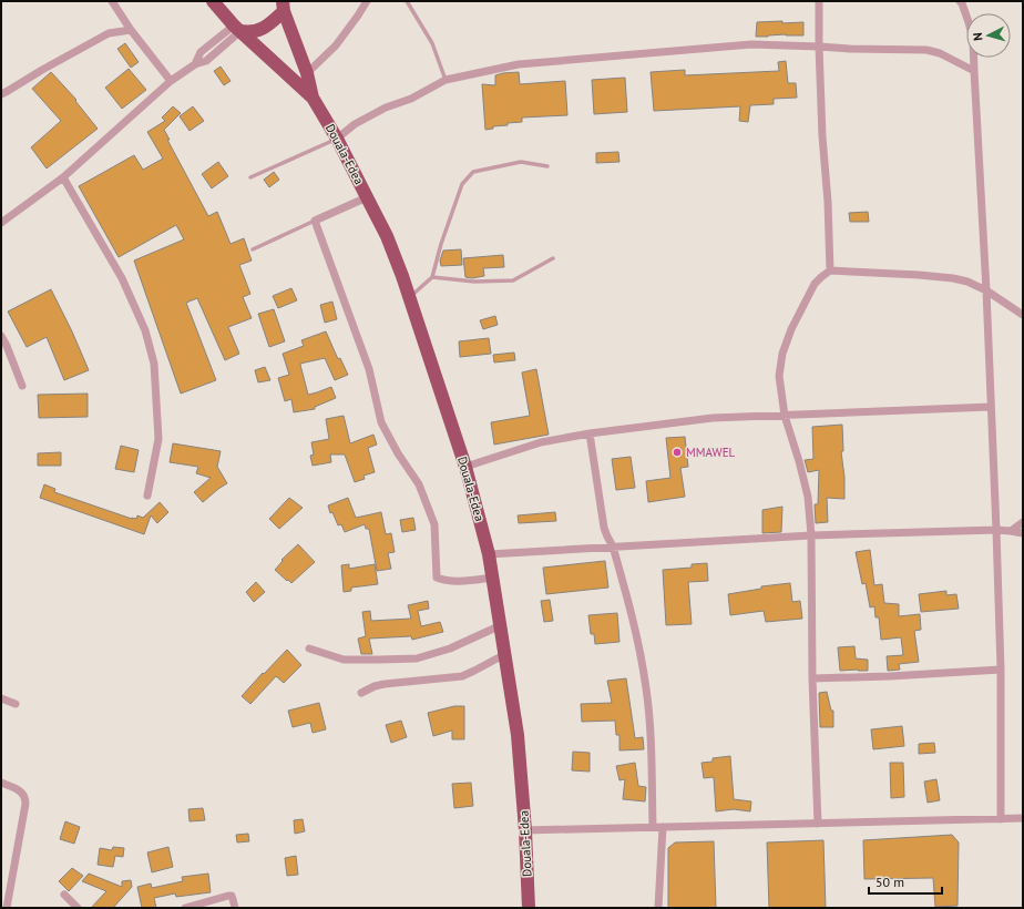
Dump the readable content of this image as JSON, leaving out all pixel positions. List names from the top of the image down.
{
  "streets": {
    "highway": ["Douala-Edea"]
  },
  "places": ["MMAWEL"],
  "scale_bar": "50 m",
  "north": "left"
}
